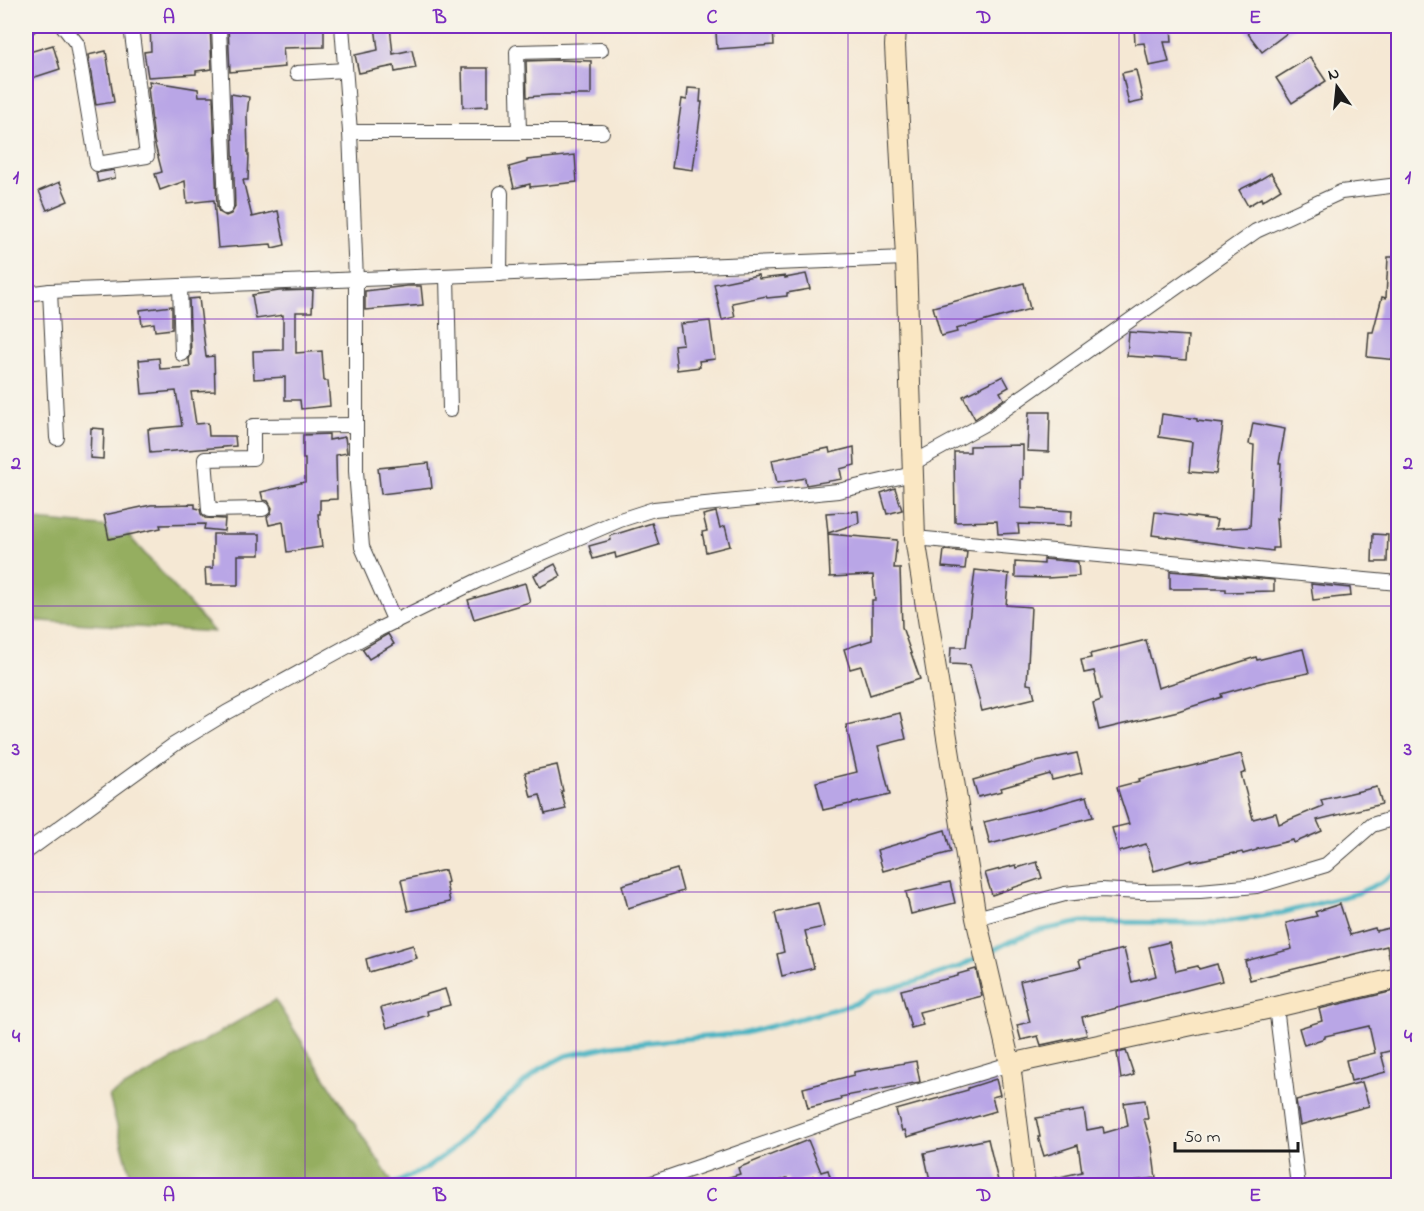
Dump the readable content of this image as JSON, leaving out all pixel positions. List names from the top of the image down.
{
  "scale_bar": "50 m",
  "north": "top",
  "grid": {
    "columns": [
      "A",
      "B",
      "C",
      "D",
      "E"
    ],
    "rows": [
      "1",
      "2",
      "3",
      "4"
    ]
  }
}
